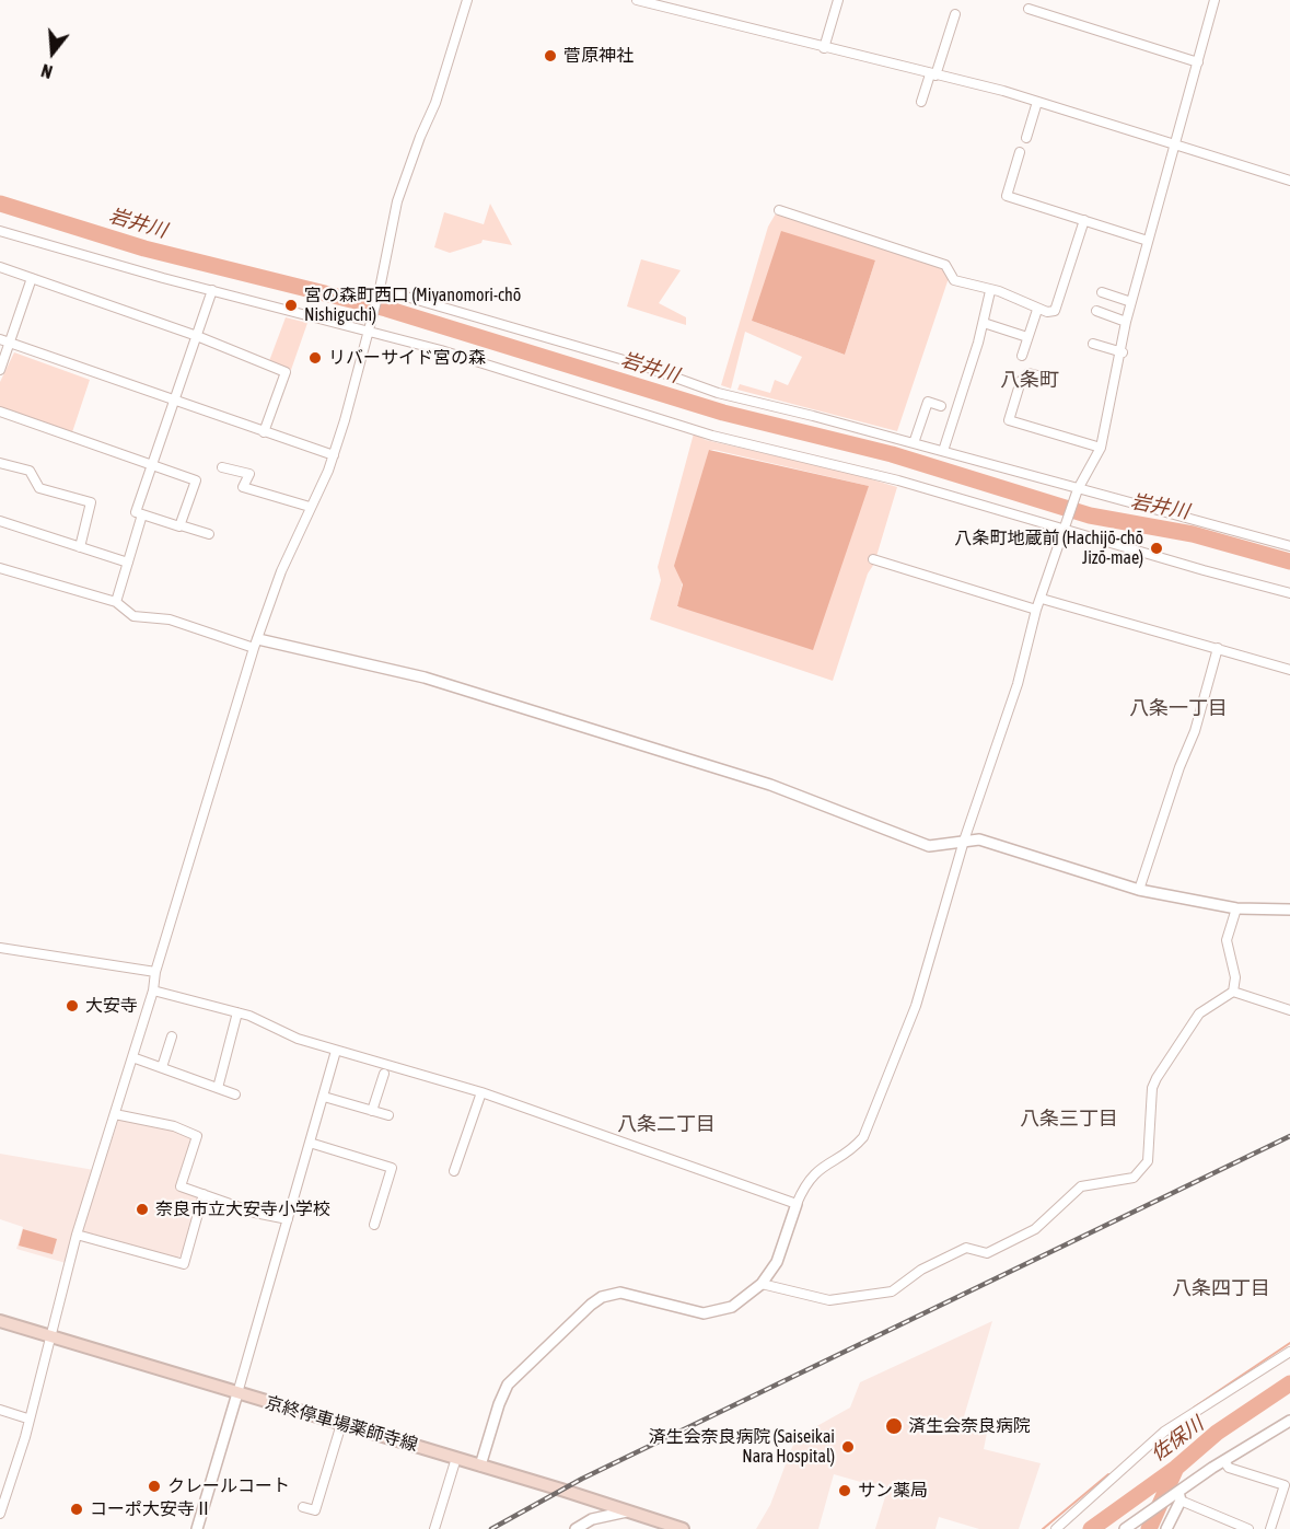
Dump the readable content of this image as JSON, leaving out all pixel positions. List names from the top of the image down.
{
  "streets": {
    "main road": ["京終停車場薬師寺線"]
  },
  "districts": [
    "八条町",
    "八条一丁目",
    "八条三丁目",
    "八条二丁目",
    "八条四丁目"
  ],
  "water": ["岩井川", "佐保川"],
  "places": [
    "菅原神社",
    "宮の森町西口 (Miyanomori-chō Nishiguchi)",
    "リバーサイド宮の森",
    "八条町地蔵前 (Hachijō-chō Jizō-mae)",
    "大安寺",
    "奈良市立大安寺小学校",
    "済生会奈良病院",
    "済生会奈良病院 (Saiseikai Nara Hospital)",
    "クレールコート",
    "サン薬局",
    "コーポ大安寺Ⅱ"
  ],
  "north": "bottom"
}
